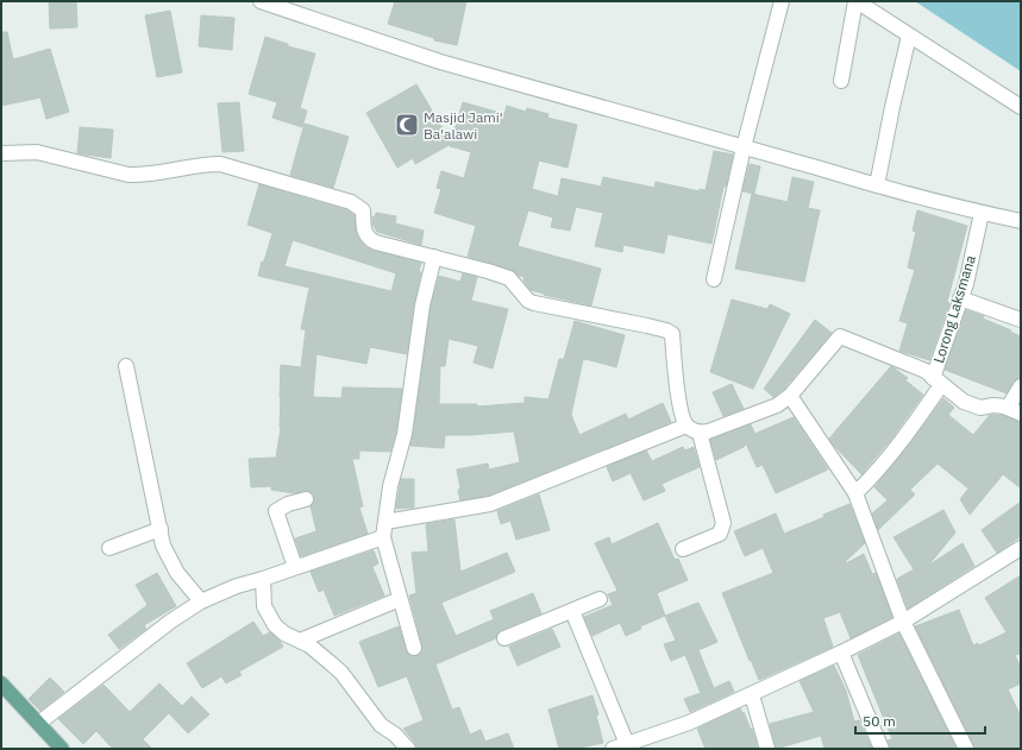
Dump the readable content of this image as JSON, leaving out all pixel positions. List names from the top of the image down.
{
  "streets": {
    "street": ["Lorong Laksmana"]
  },
  "places": {
    "mosque": ["Masjid Jami' Ba'alawi"]
  },
  "scale_bar": "50 m"
}
